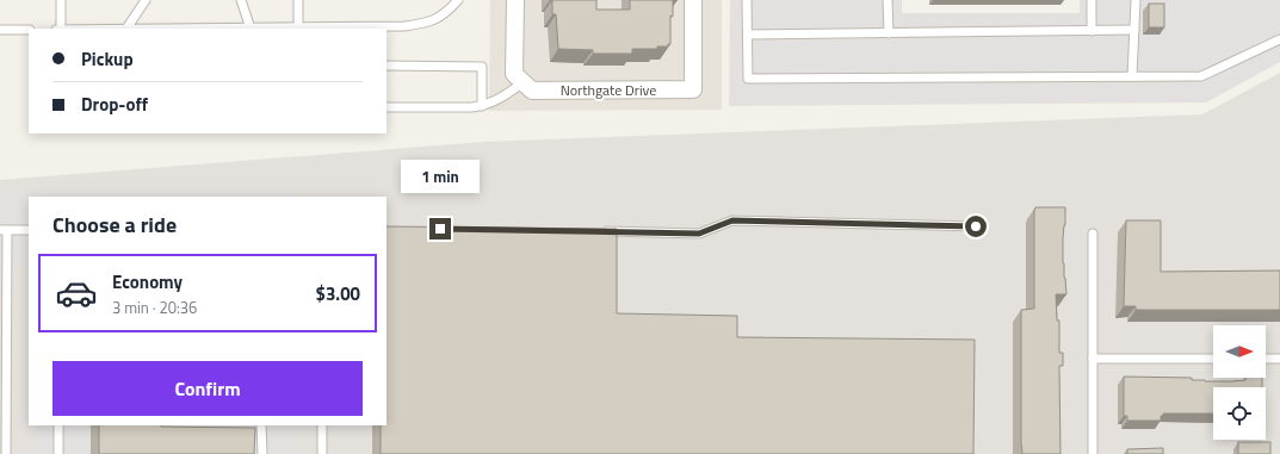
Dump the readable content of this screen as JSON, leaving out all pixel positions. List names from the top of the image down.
{
  "streets": {
    "street": ["Northgate Drive"]
  },
  "north": "right",
  "page": {
    "banner": ["Pickup", "Drop-off"],
    "bubble": "1 min",
    "heading": "Choose a ride",
    "list": [
      {
        "name": "Economy",
        "note": "3 min · 20:36",
        "value": "$3.00"
      }
    ],
    "buttons": "Confirm"
  }
}
